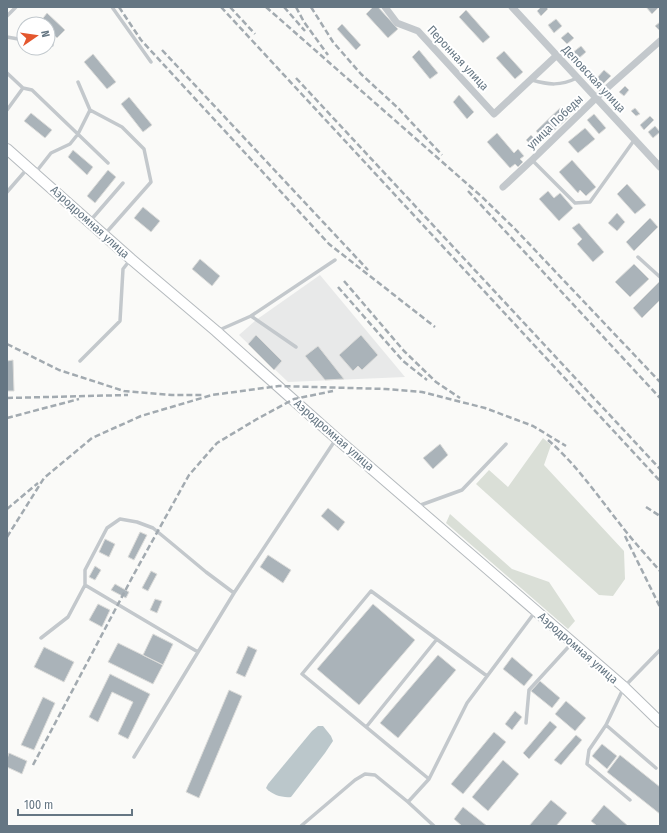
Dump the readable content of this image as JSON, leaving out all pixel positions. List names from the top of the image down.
{
  "streets": {
    "main road": ["Аэродромная улица"],
    "street": ["Перонная улица", "Деповская улица", "улица Победы"]
  },
  "crossings": [
    ["Деповская улица", "улица Победы"]
  ],
  "scale_bar": "100 m",
  "north": "right"
}
